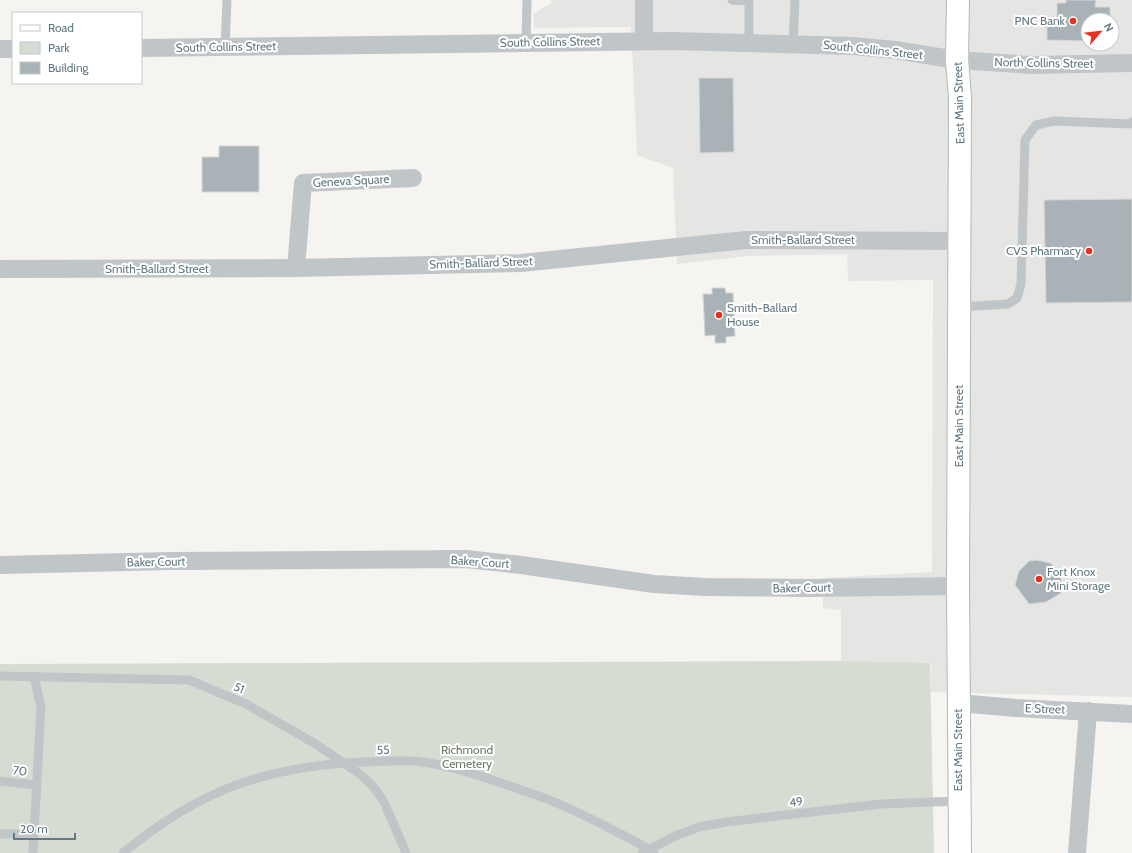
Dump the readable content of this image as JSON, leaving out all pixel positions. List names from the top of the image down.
{
  "streets": {
    "main road": ["East Main Street"],
    "street": [
      "South Collins Street",
      "North Collins Street",
      "Geneva Square",
      "Smith-Ballard Street",
      "Baker Court",
      "E Street"
    ],
    "lane": [
      "51",
      "55",
      "70",
      "49"
    ]
  },
  "crossings": [
    ["South Collins Street", "North Collins Street"],
    ["South Collins Street", "East Main Street"],
    ["North Collins Street", "East Main Street"],
    ["East Main Street", "Smith-Ballard Street"],
    ["East Main Street", "Baker Court"],
    ["East Main Street", "E Street"],
    ["East Main Street", "49"],
    ["Geneva Square", "Smith-Ballard Street"],
    ["51", "55"],
    ["55", "49"]
  ],
  "parks": ["Richmond Cemetery"],
  "places": [
    "PNC Bank",
    "CVS Pharmacy",
    "Smith-Ballard House",
    "Fort Knox Mini Storage"
  ],
  "legend": ["Road", "Park", "Building"],
  "scale_bar": "20 m",
  "north": "top right"
}
